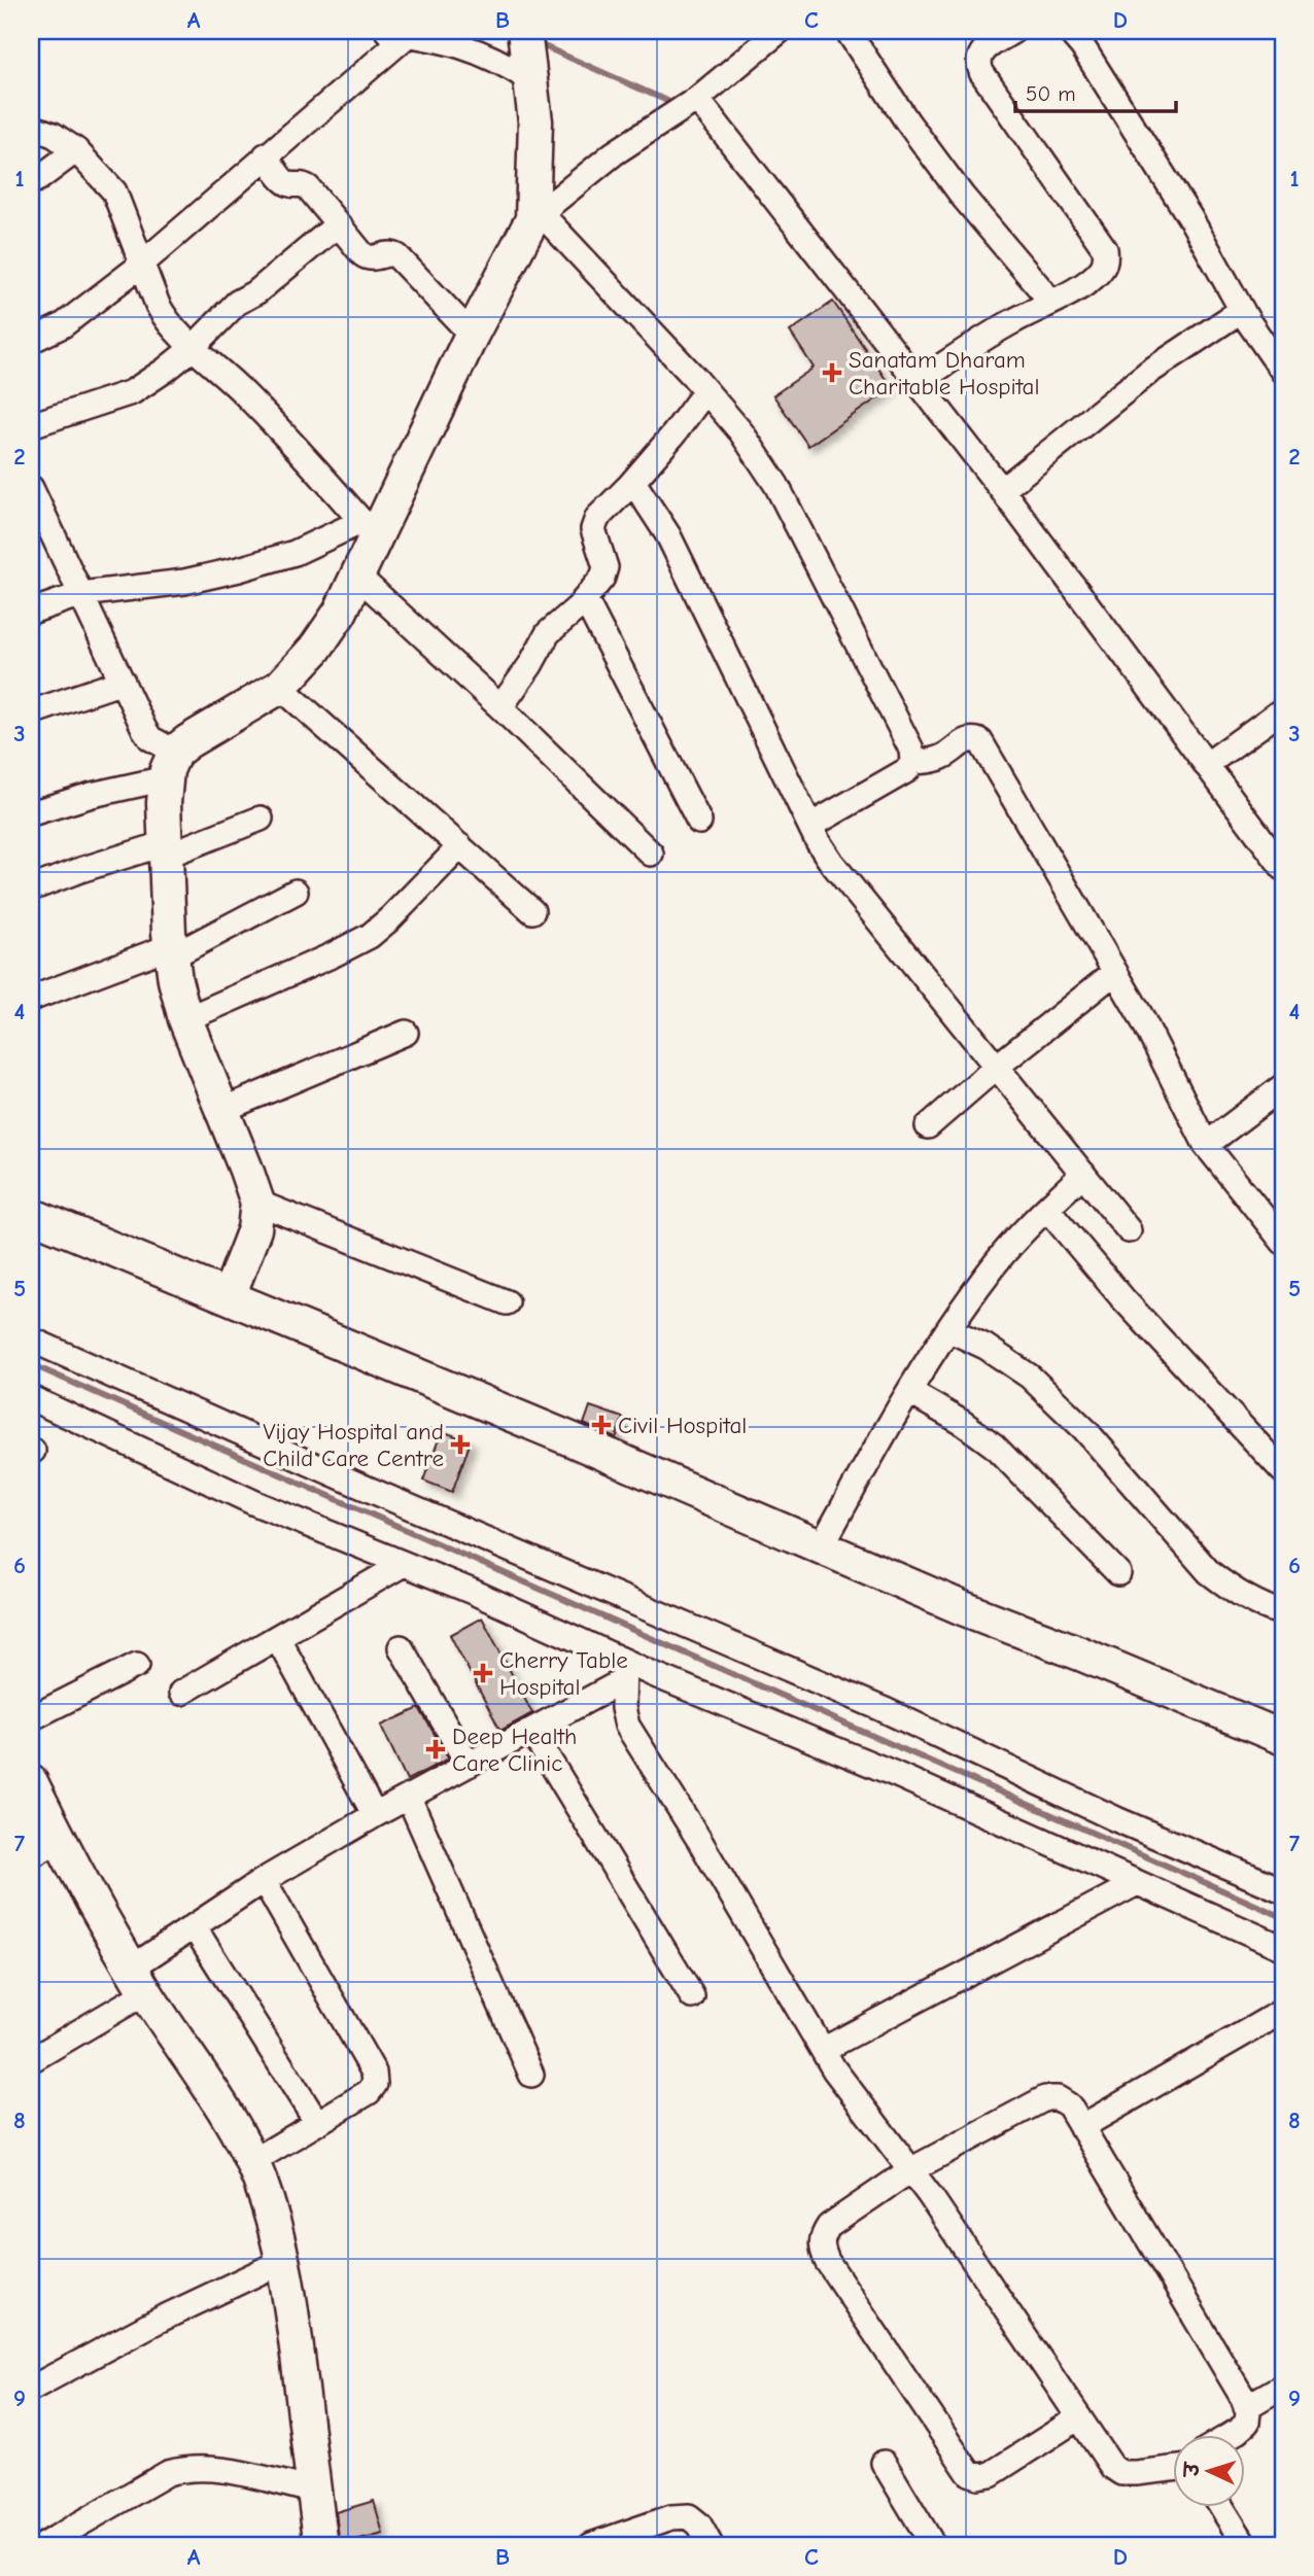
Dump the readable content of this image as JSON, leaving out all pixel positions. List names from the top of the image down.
{
  "places": {
    "health": [
      "Sanatam Dharam Charitable Hospital",
      "Civil Hospital",
      "Vijay Hospital and Child Care Centre",
      "Cherry Table Hospital",
      "Deep Health Care Clinic"
    ]
  },
  "scale_bar": "50 m",
  "north": "left",
  "grid": {
    "columns": [
      "A",
      "B",
      "C",
      "D"
    ],
    "rows": [
      "1",
      "2",
      "3",
      "4",
      "5",
      "6",
      "7",
      "8",
      "9"
    ]
  }
}
